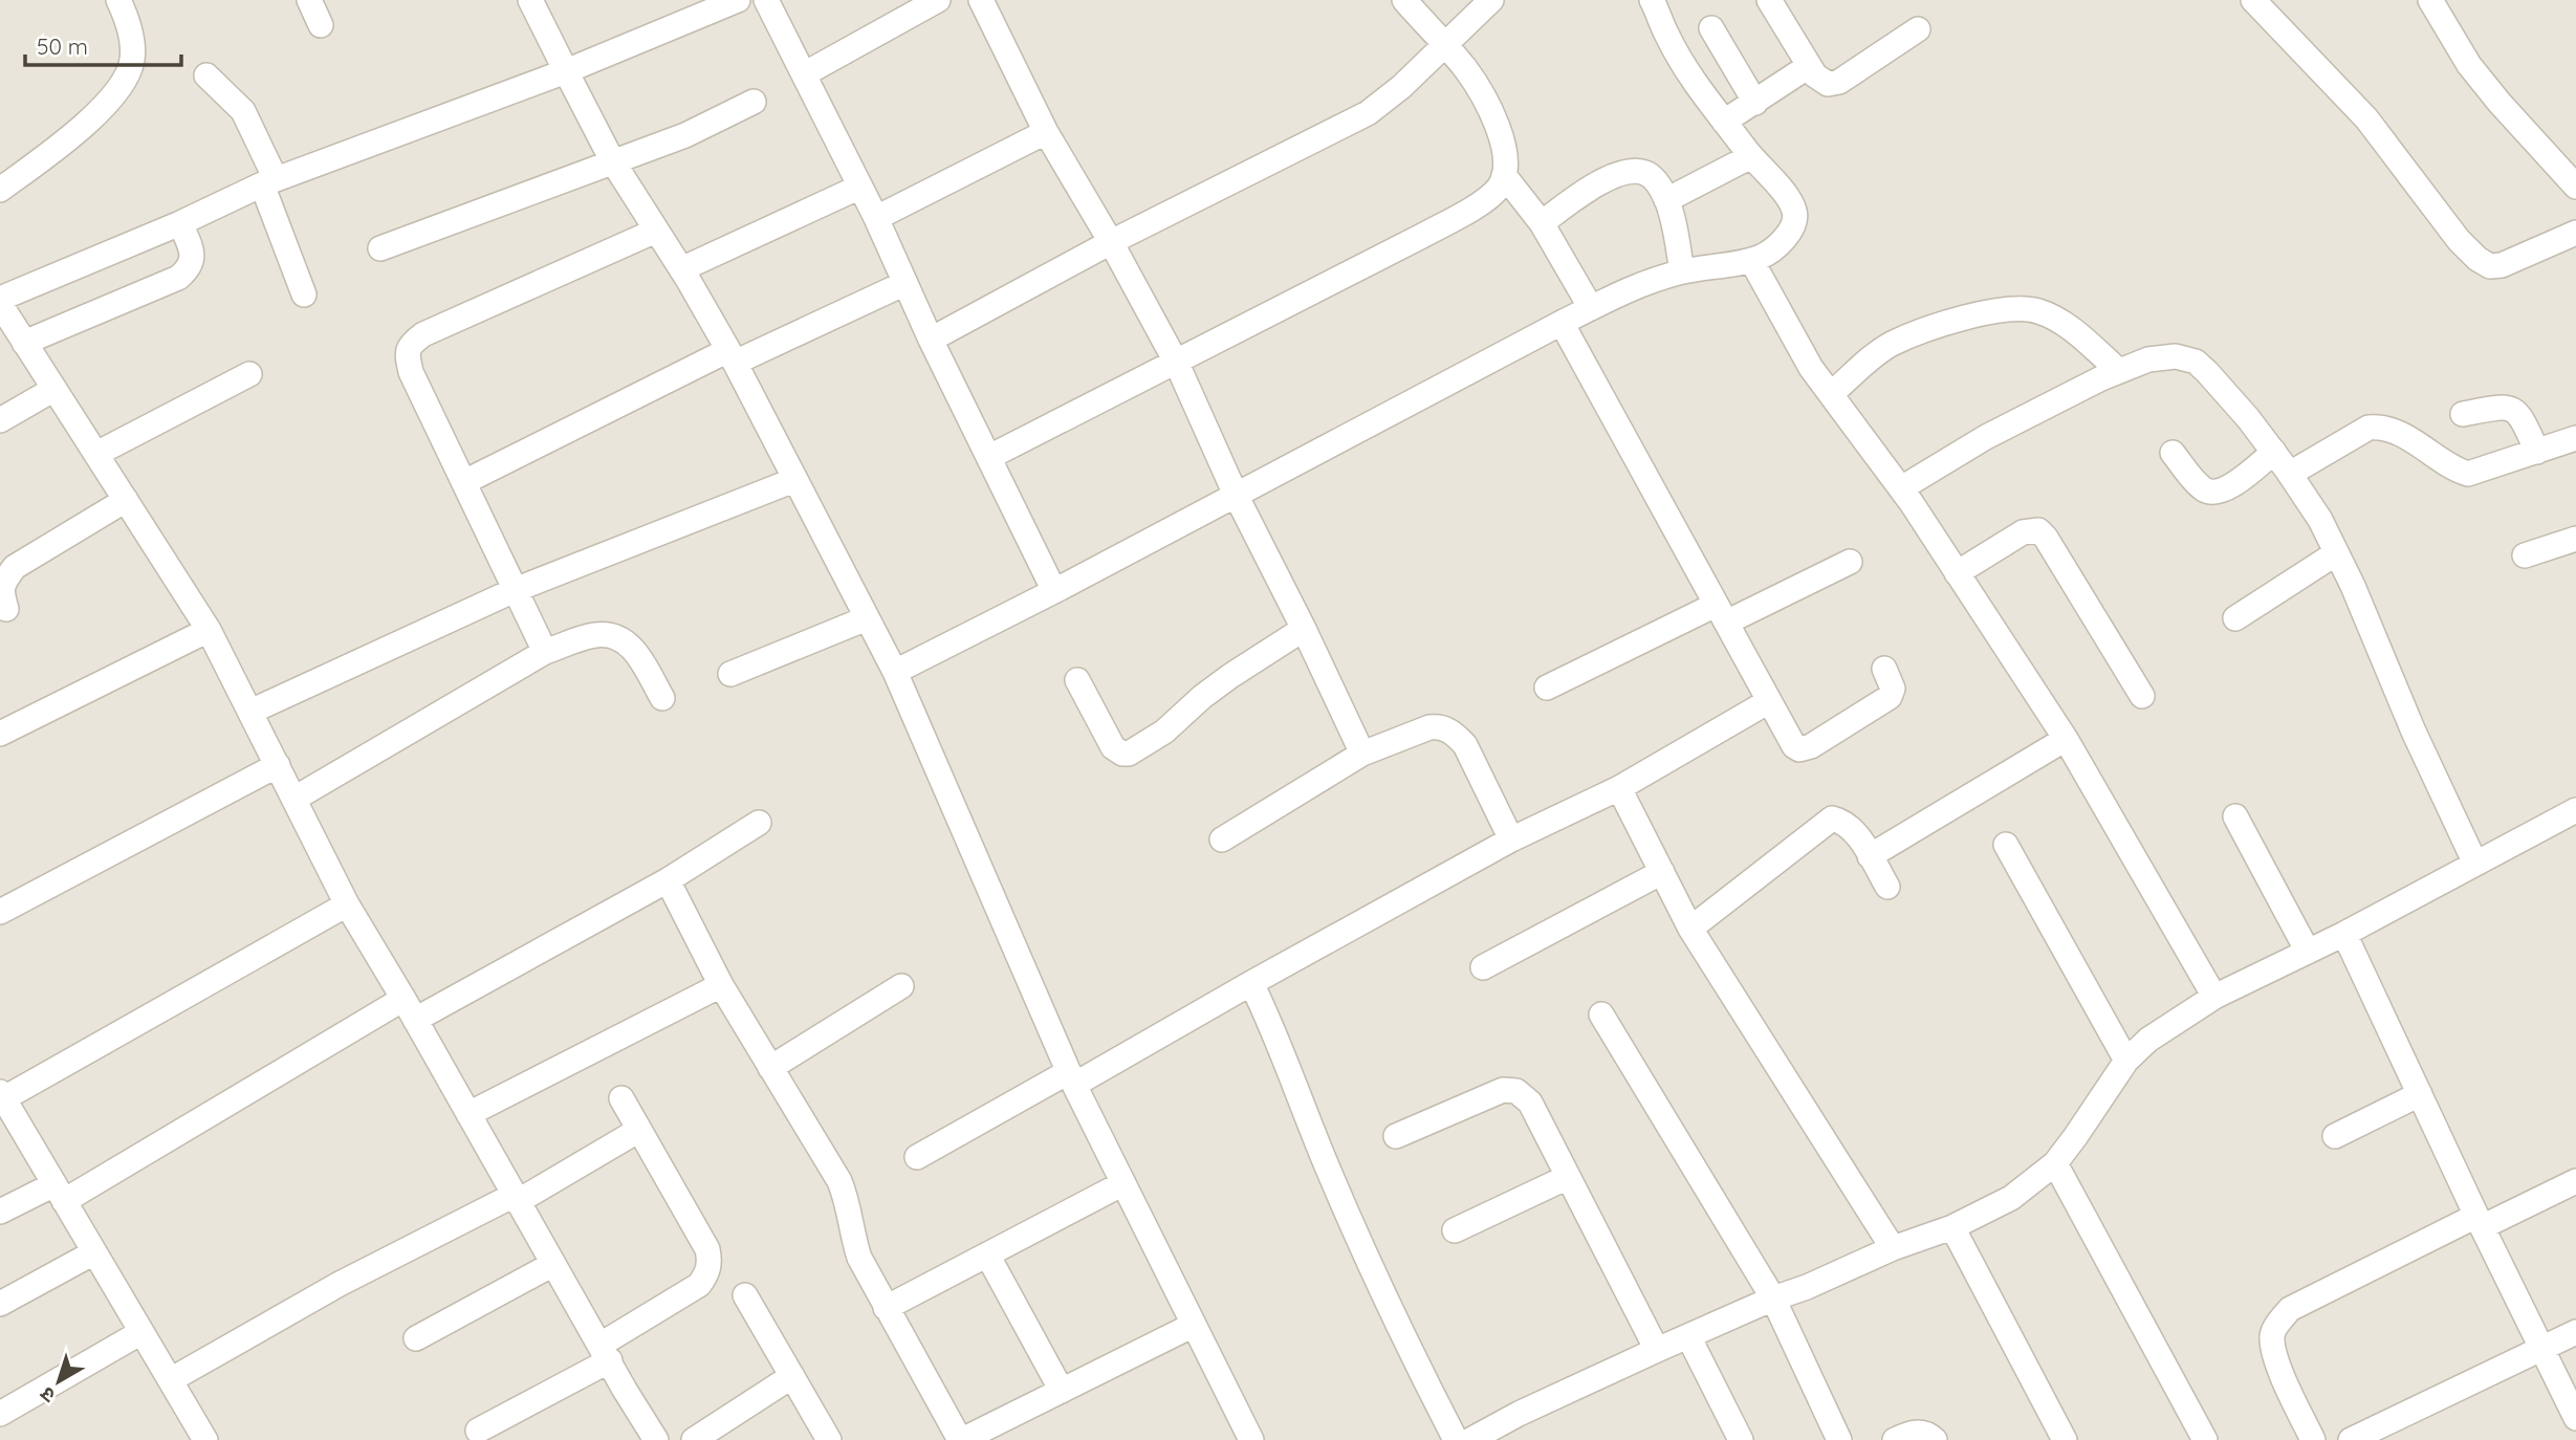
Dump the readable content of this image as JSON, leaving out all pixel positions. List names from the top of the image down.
{
  "scale_bar": "50 m",
  "north": "bottom left"
}
